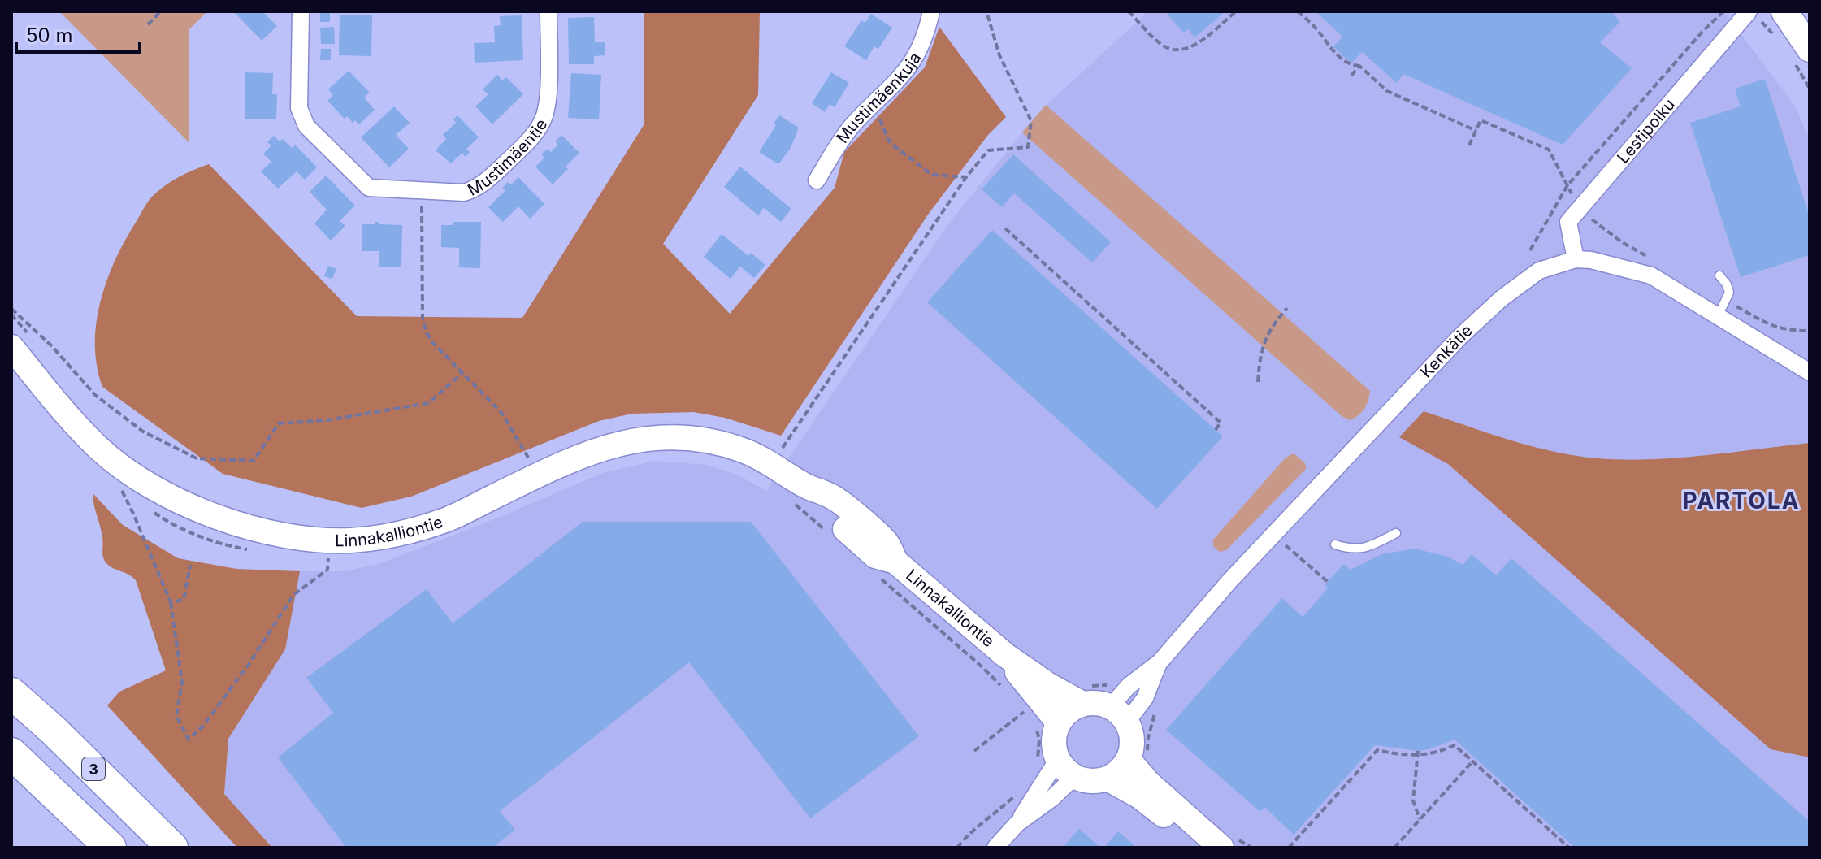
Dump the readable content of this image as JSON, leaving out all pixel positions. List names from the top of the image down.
{
  "streets": {
    "highway": ["3"],
    "main road": ["Linnakalliontie"],
    "street": [
      "Mustimäenkuja",
      "Lestipolku",
      "Mustimäentie",
      "Kenkätie"
    ]
  },
  "crossings": [
    ["Lestipolku", "Kenkätie"]
  ],
  "districts": ["PARTOLA"],
  "scale_bar": "50 m"
}
